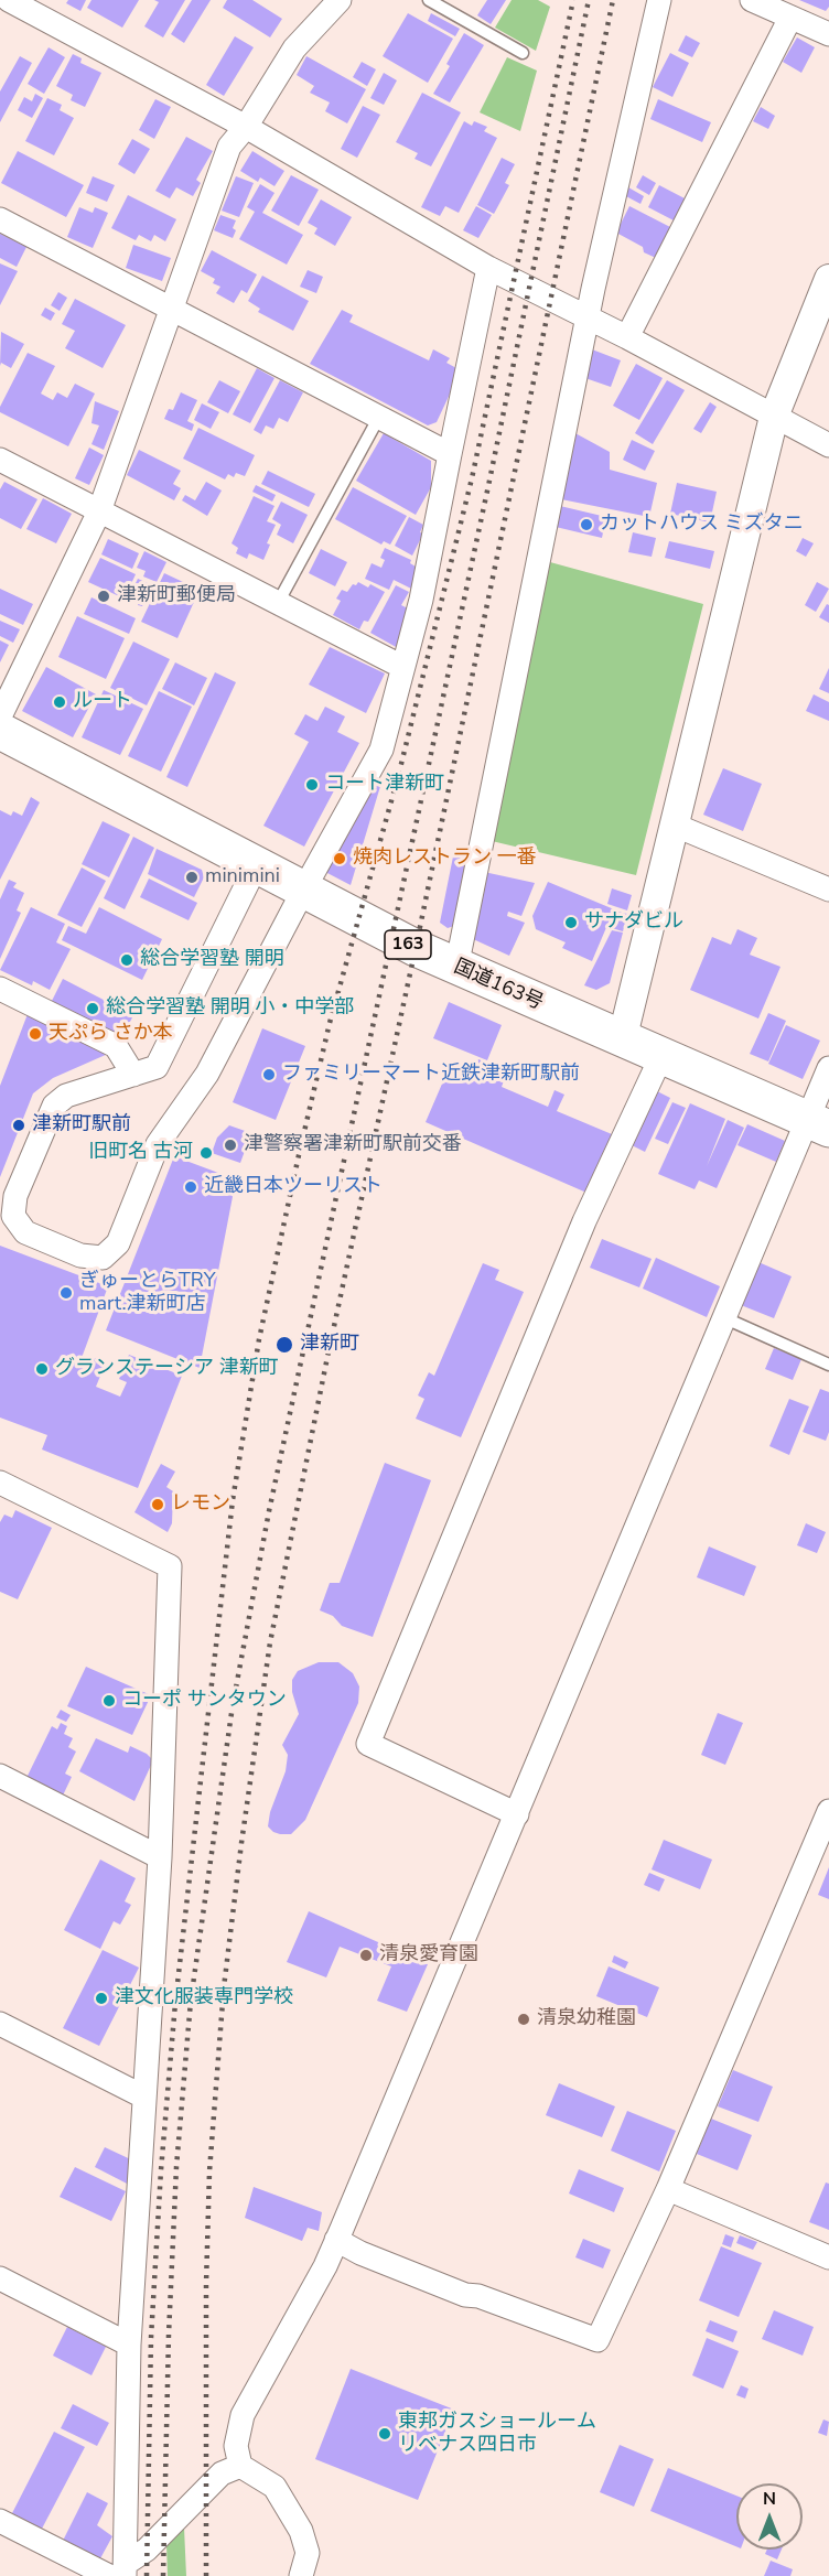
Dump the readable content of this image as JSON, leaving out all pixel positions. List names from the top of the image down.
{
  "streets": {
    "highway": ["163", "国道163号"]
  },
  "places": [
    "カットハウス ミズタニ",
    "津新町郵便局",
    "ルート",
    "コート津新町",
    "焼肉レストラン 一番",
    "minimini",
    "サナダビル",
    "総合学習塾 開明",
    "総合学習塾 開明 小・中学部",
    "天ぷら さか本",
    "ファミリーマート近鉄津新町駅前",
    "津新町駅前",
    "津警察署津新町駅前交番",
    "旧町名 古河",
    "近畿日本ツーリスト",
    "ぎゅーとらTRY mart.津新町店",
    "津新町",
    "グランステーシア 津新町",
    "レモン",
    "コーポ サンタウン",
    "清泉愛育園",
    "津文化服装専門学校",
    "清泉幼稚園",
    "東邦ガスショールーム リベナス四日市"
  ],
  "north": "top"
}
